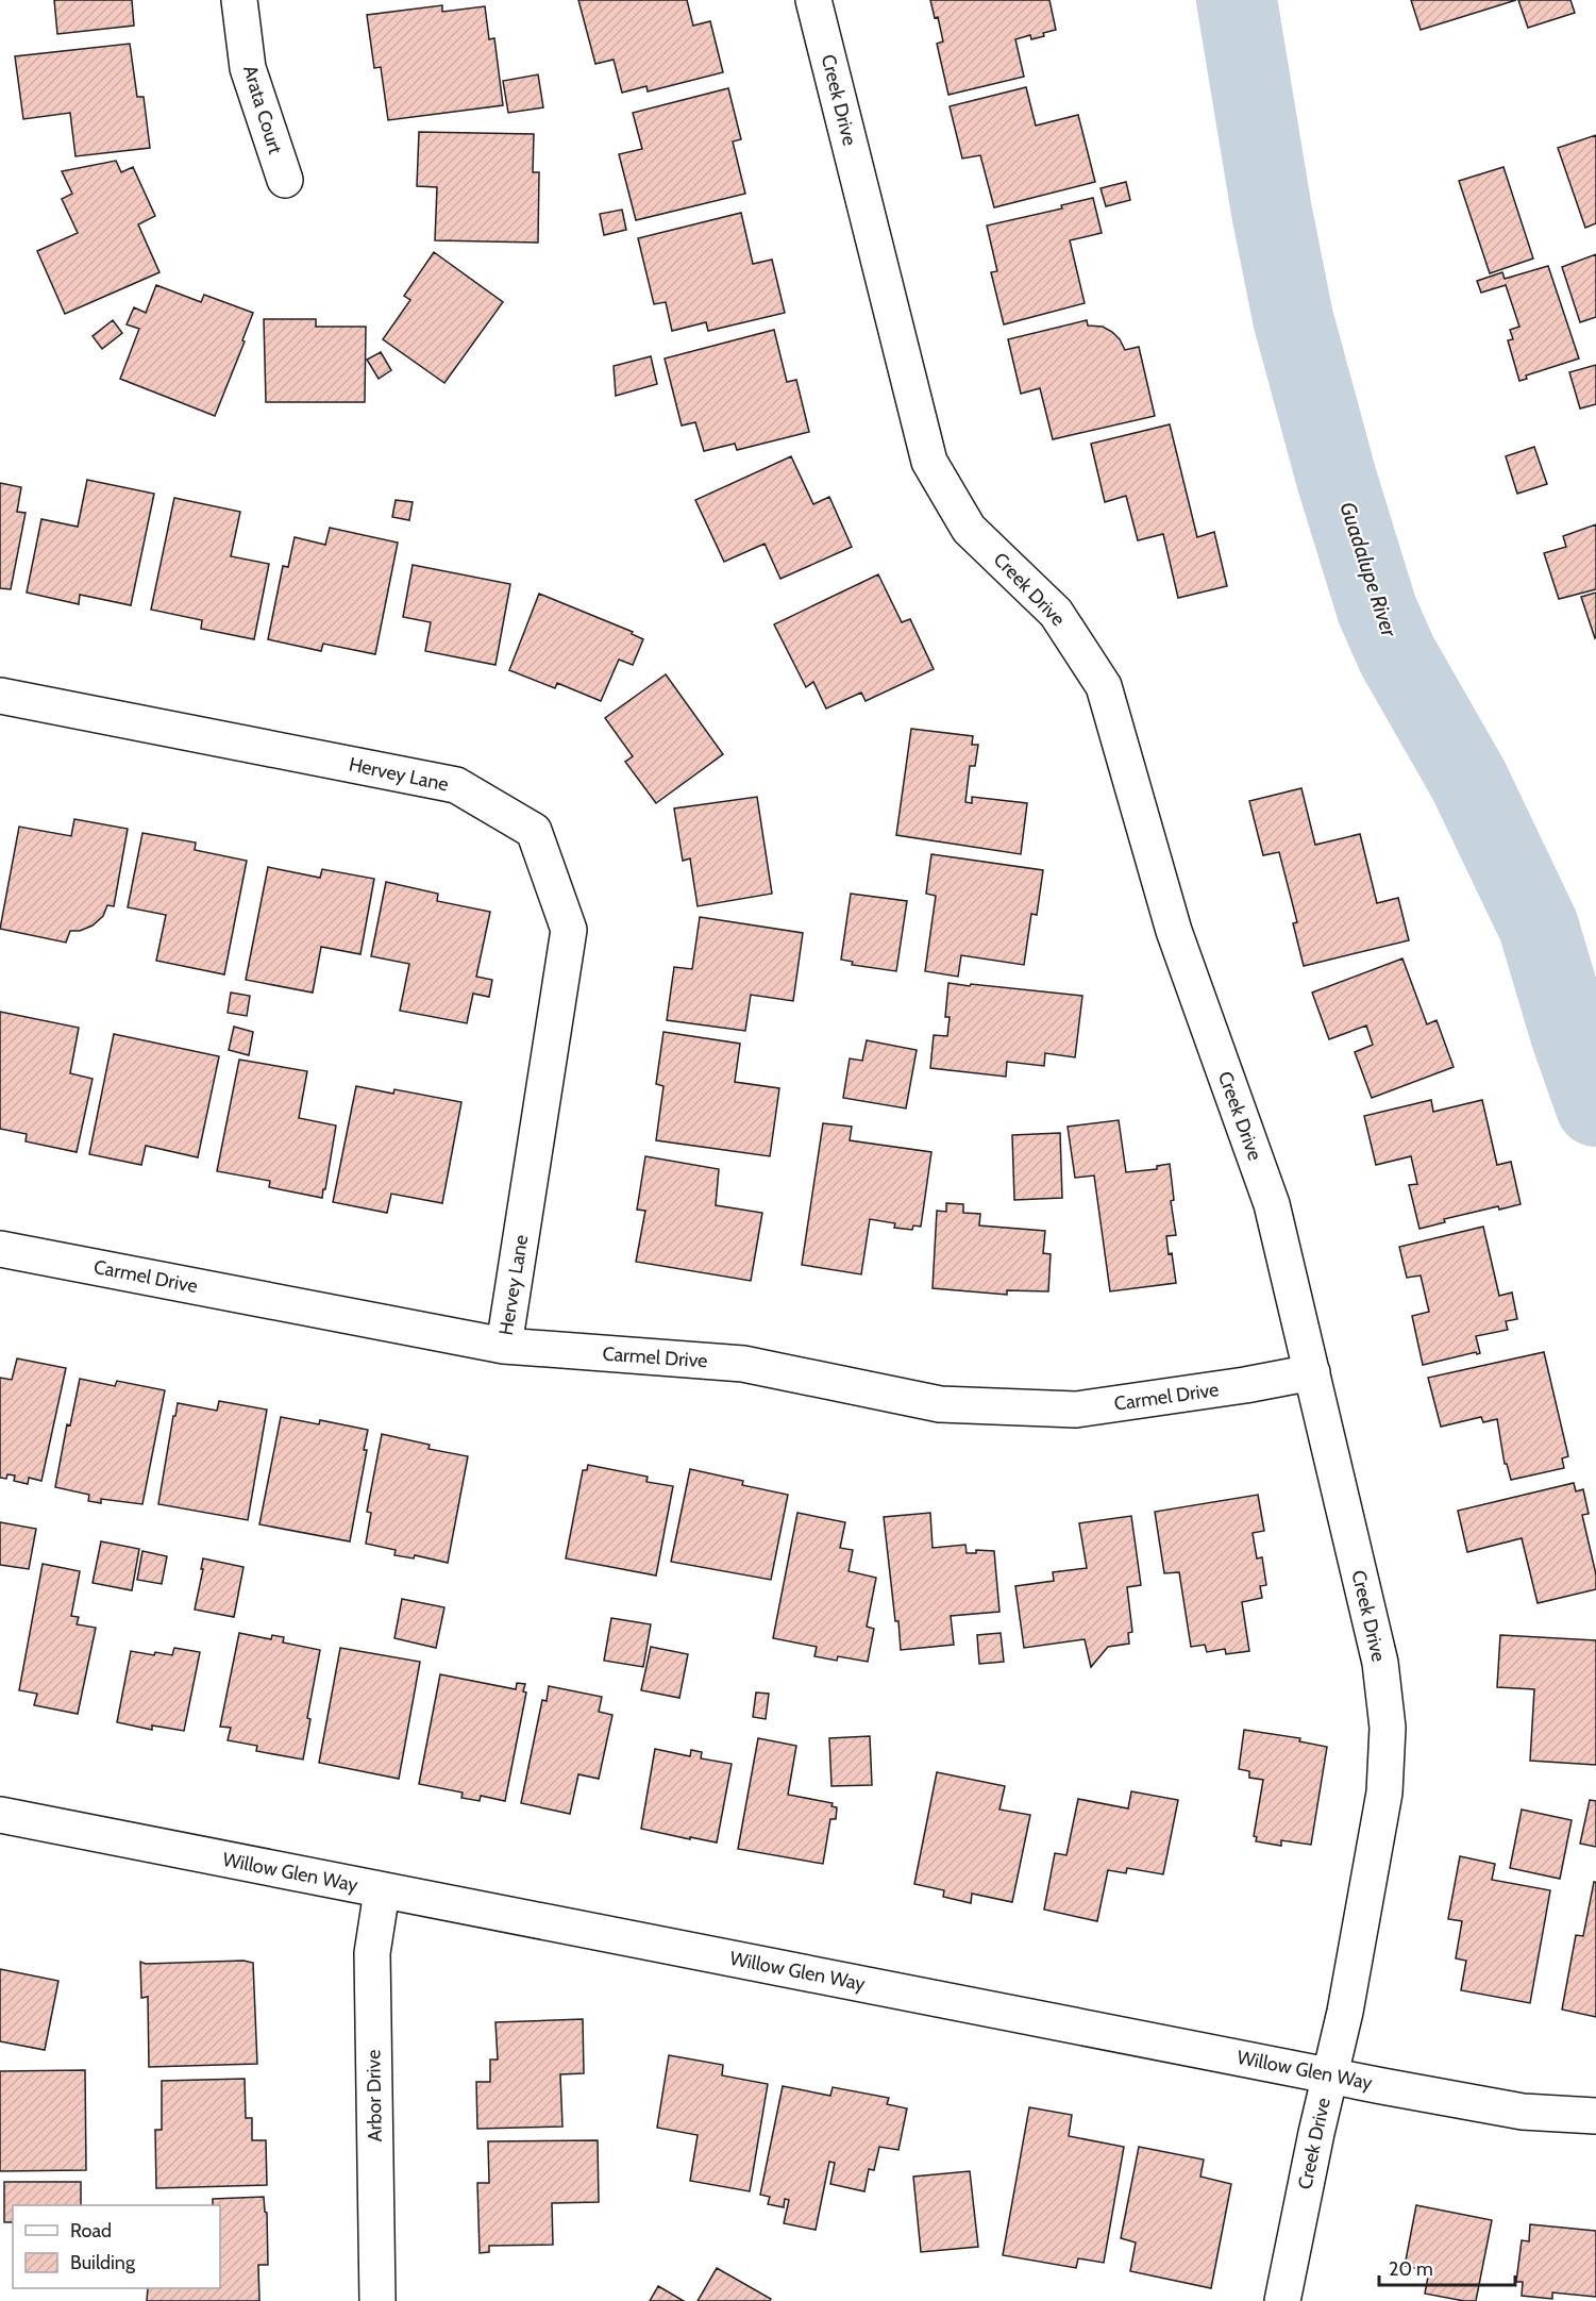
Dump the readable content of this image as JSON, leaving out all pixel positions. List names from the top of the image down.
{
  "streets": {
    "street": [
      "Creek Drive",
      "Arata Court",
      "Hervey Lane",
      "Carmel Drive",
      "Willow Glen Way",
      "Arbor Drive"
    ]
  },
  "crossings": [
    ["Creek Drive", "Carmel Drive"],
    ["Creek Drive", "Willow Glen Way"],
    ["Hervey Lane", "Carmel Drive"],
    ["Willow Glen Way", "Arbor Drive"]
  ],
  "water": ["Guadalupe River"],
  "legend": ["Road", "Building"],
  "scale_bar": "20 m"
}
